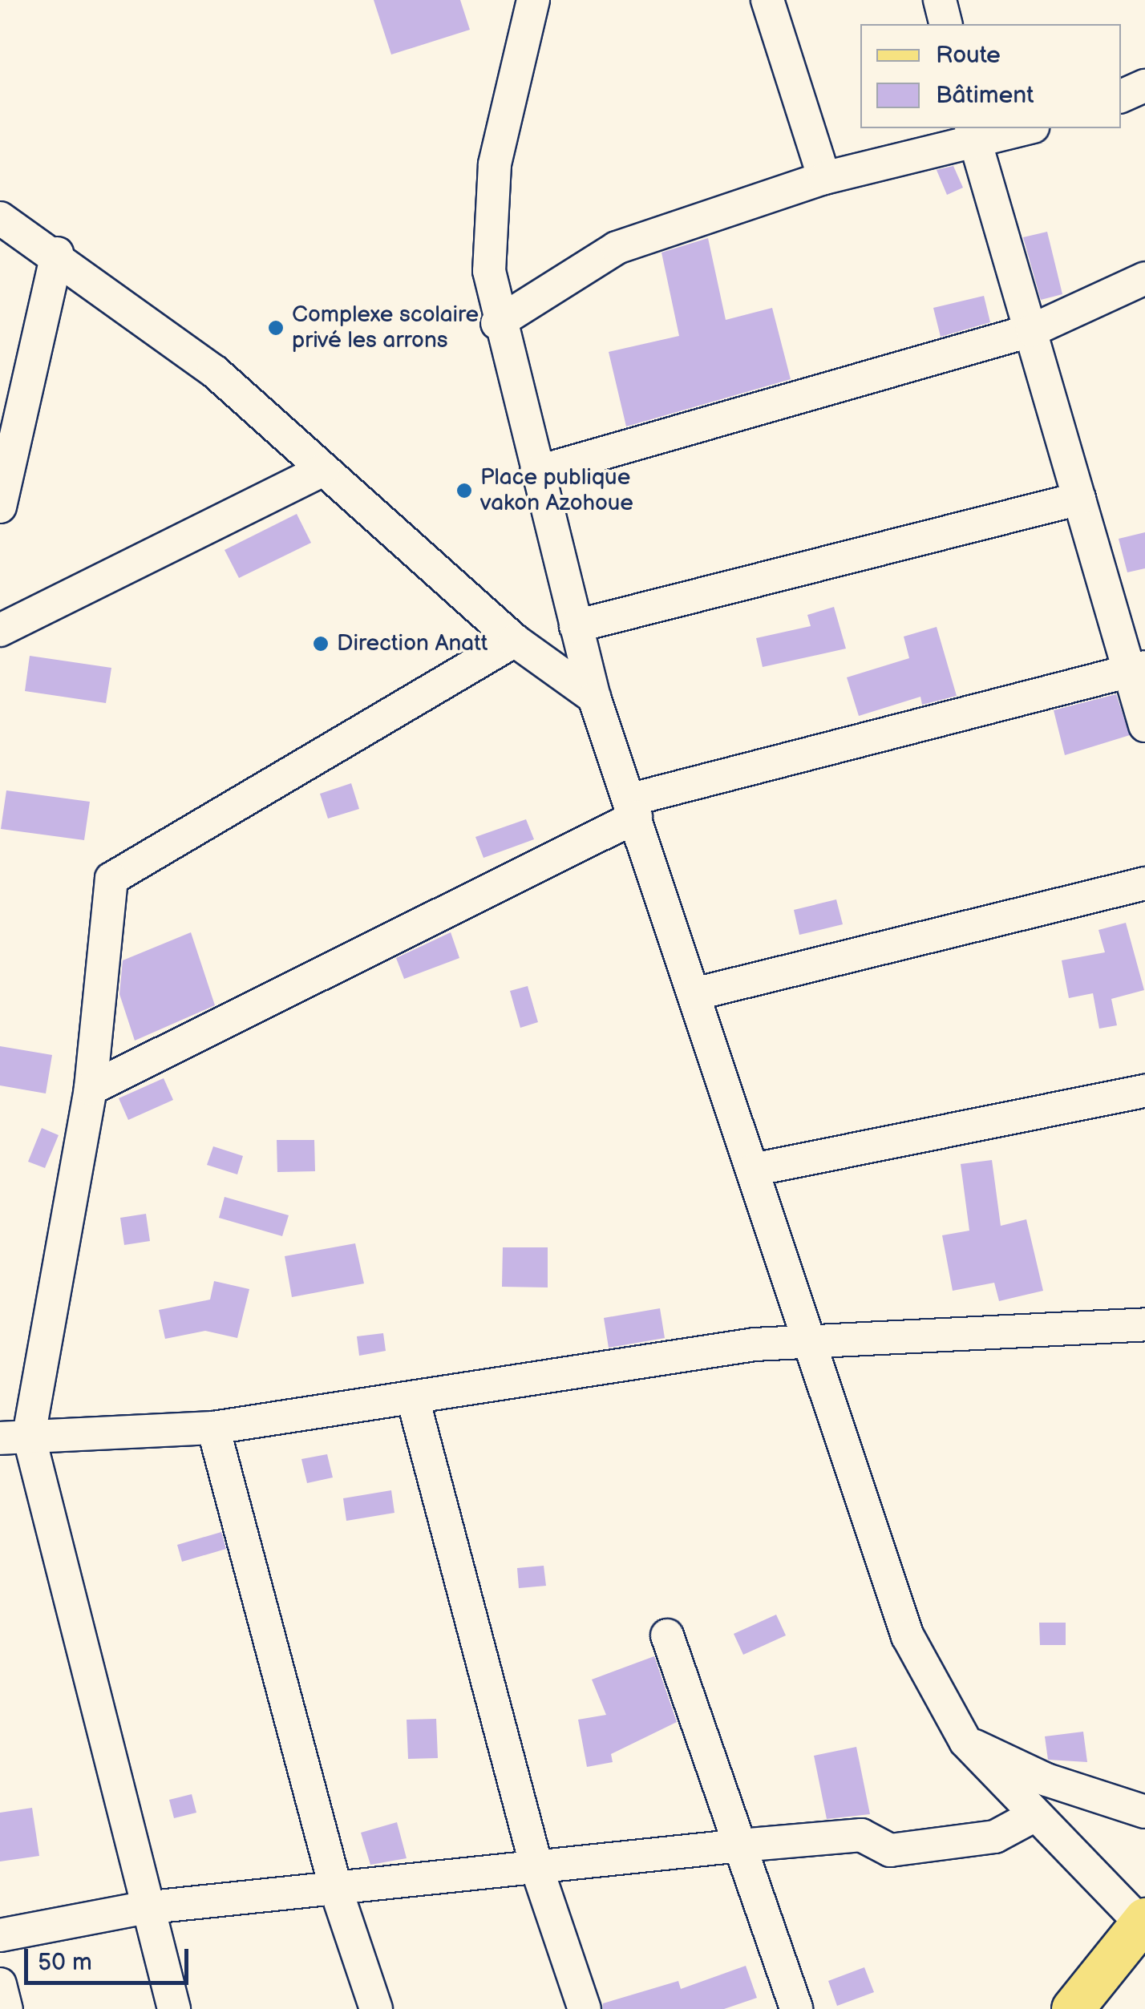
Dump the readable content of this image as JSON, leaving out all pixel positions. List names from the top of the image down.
{
  "places": ["Complexe scolaire privé les arrons", "Place publique vakon Azohoue", "Direction Anatt"],
  "legend": ["Route", "Bâtiment"],
  "scale_bar": "50 m"
}
